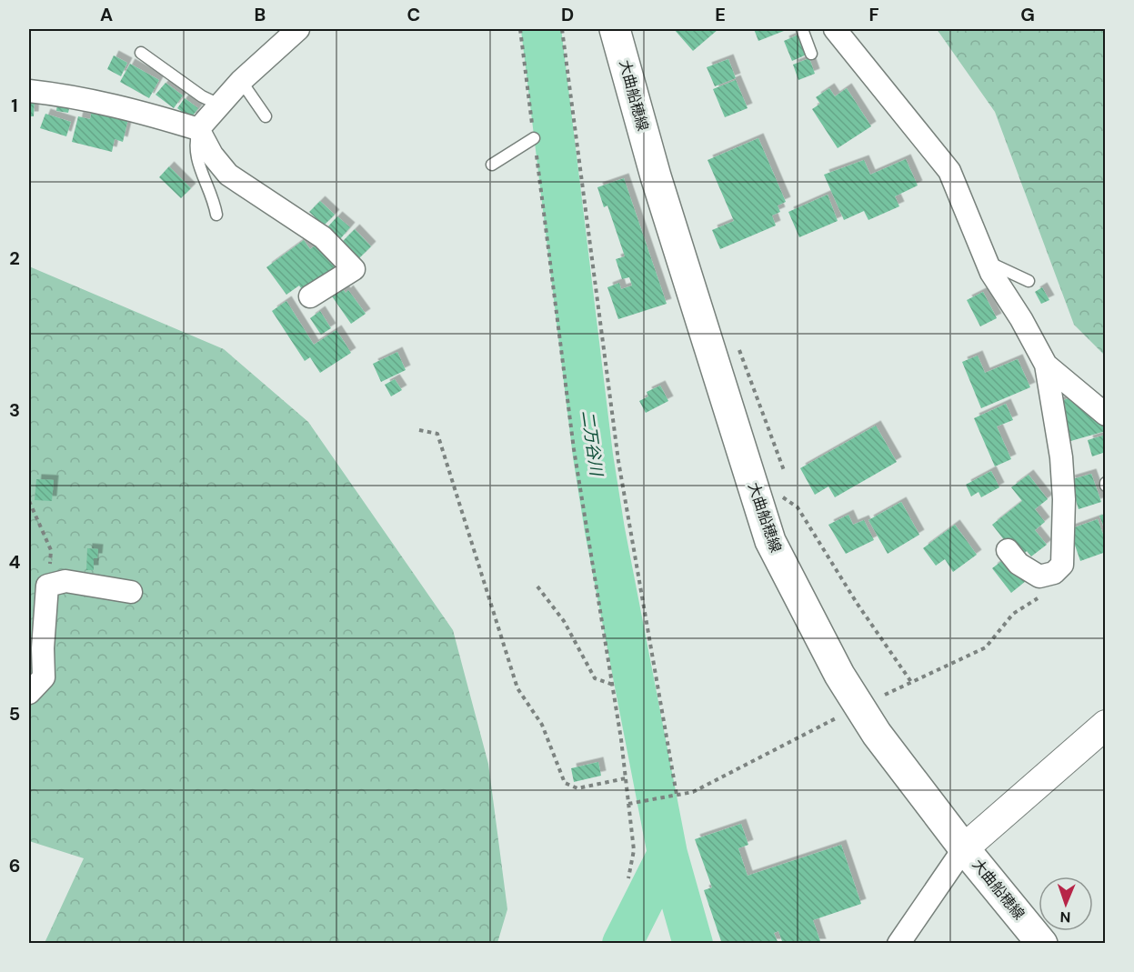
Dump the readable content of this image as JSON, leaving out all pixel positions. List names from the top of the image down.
{
  "streets": {
    "main road": ["大曲船穂線"]
  },
  "water": ["二万谷川"],
  "north": "bottom",
  "grid": {
    "columns": [
      "A",
      "B",
      "C",
      "D",
      "E",
      "F",
      "G"
    ],
    "rows": [
      "1",
      "2",
      "3",
      "4",
      "5",
      "6"
    ]
  }
}
